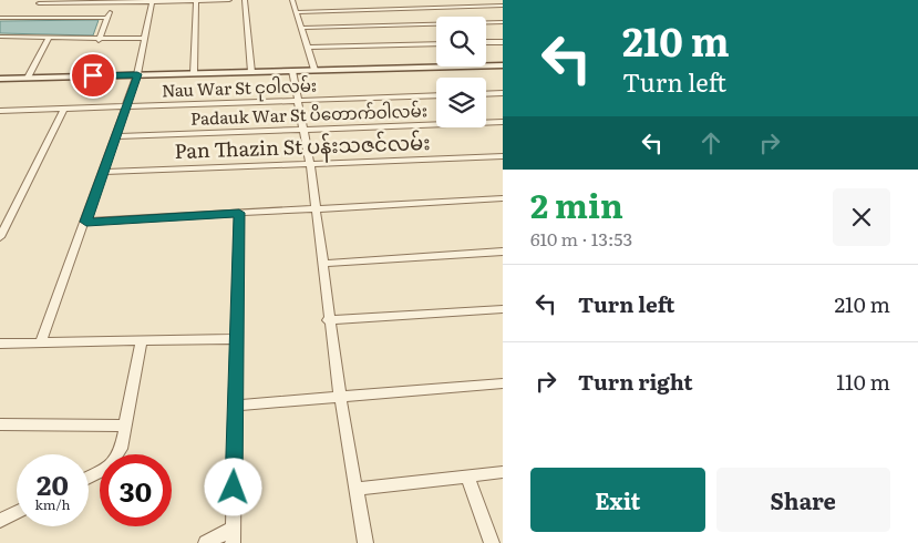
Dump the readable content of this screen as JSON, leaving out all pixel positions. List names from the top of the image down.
{
  "streets": {
    "street": ["Nau War St ငုဝါလမ်း", "Padauk War St ပိတောက်ဝါလမ်း", "Pan Thazin St ပန်းသဇင်လမ်း"]
  },
  "page": {
    "turn": ["210 m", "Turn left"],
    "heading": ["2 min", "610 m · 13:53"],
    "list": [
      {
        "name": "Turn left",
        "value": "210 m"
      },
      {
        "name": "Turn right",
        "value": "110 m"
      }
    ],
    "speed": "20 km/h",
    "limit": "30",
    "buttons": ["Exit", "Share"]
  }
}
